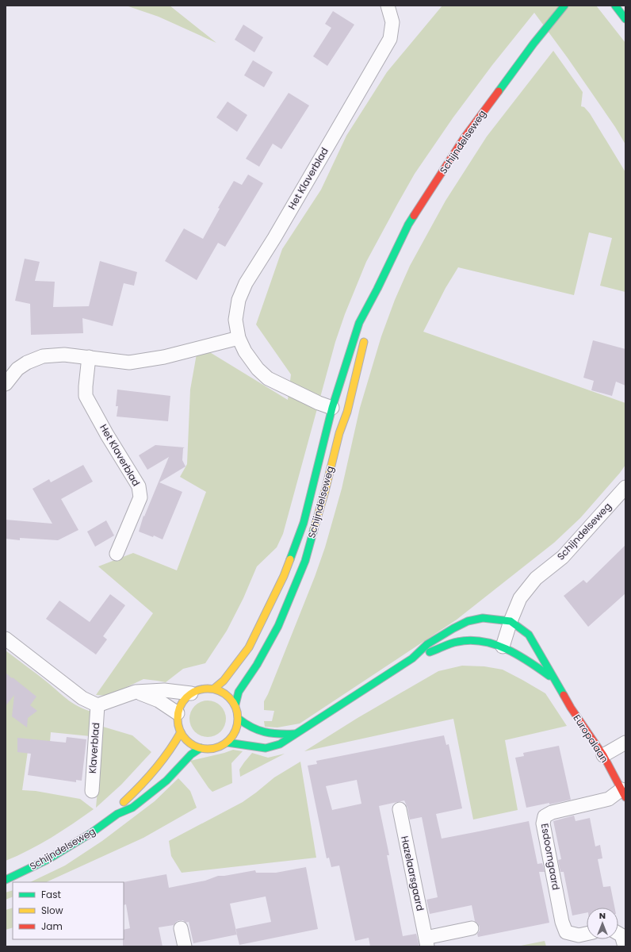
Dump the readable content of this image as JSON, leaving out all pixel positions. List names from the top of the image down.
{
  "streets": {
    "main road": ["Schijndelseweg", "Europalaan"],
    "street": [
      "Het Klaverblad",
      "Klaverblad",
      "Esdoorngaard",
      "Hazelaarsgaard"
    ]
  },
  "crossings": [
    ["Schijndelseweg", "Het Klaverblad"],
    ["Schijndelseweg", "Europalaan"],
    ["Europalaan", "Esdoorngaard"]
  ],
  "legend": ["Fast", "Slow", "Jam"],
  "north": "top"
}
